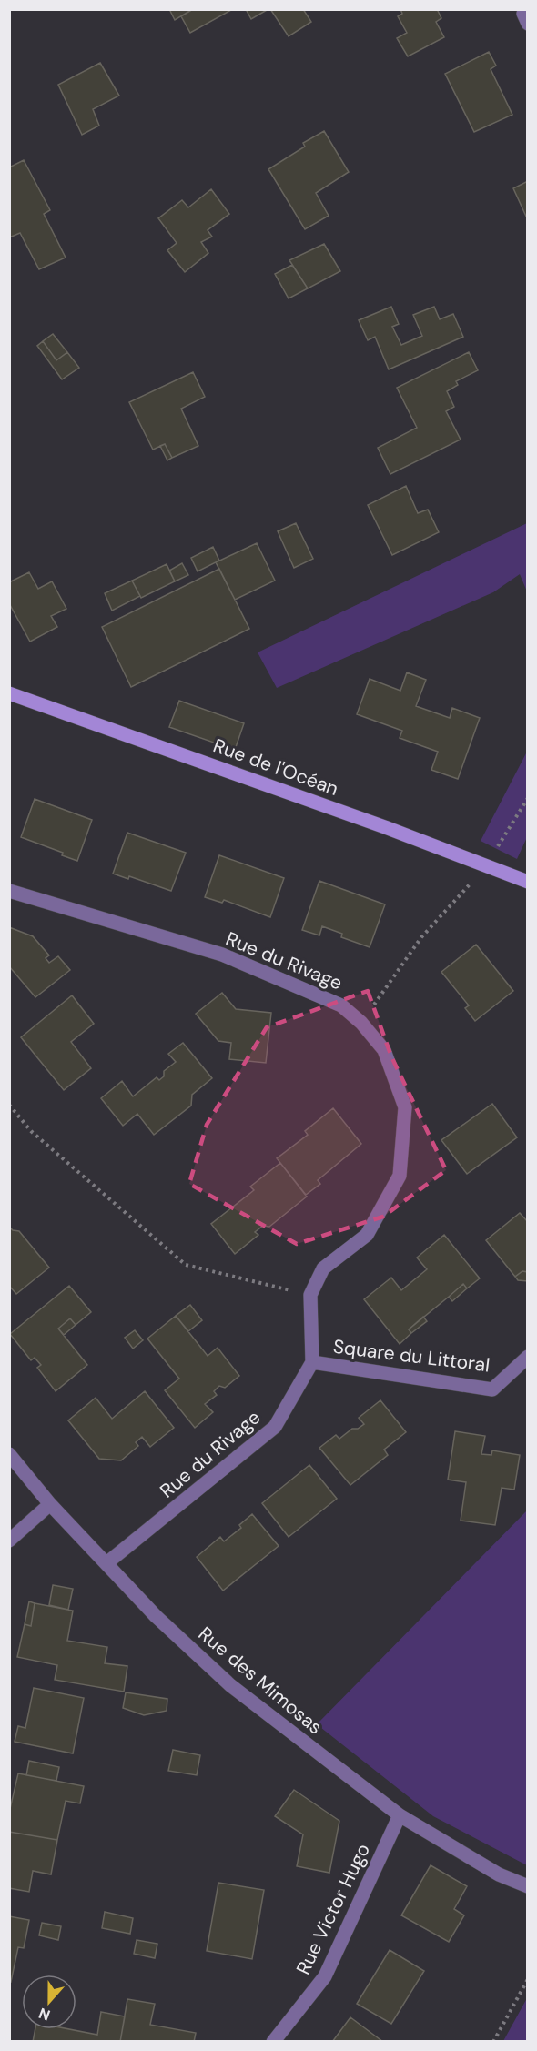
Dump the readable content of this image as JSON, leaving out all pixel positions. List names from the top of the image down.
{
  "streets": {
    "main road": ["Rue de l'Océan"],
    "street": [
      "Rue du Rivage",
      "Square du Littoral",
      "Rue des Mimosas",
      "Rue Victor Hugo"
    ]
  },
  "crossings": [
    ["Rue du Rivage", "Square du Littoral"],
    ["Rue du Rivage", "Rue des Mimosas"],
    ["Rue des Mimosas", "Rue Victor Hugo"]
  ],
  "north": "bottom"
}
